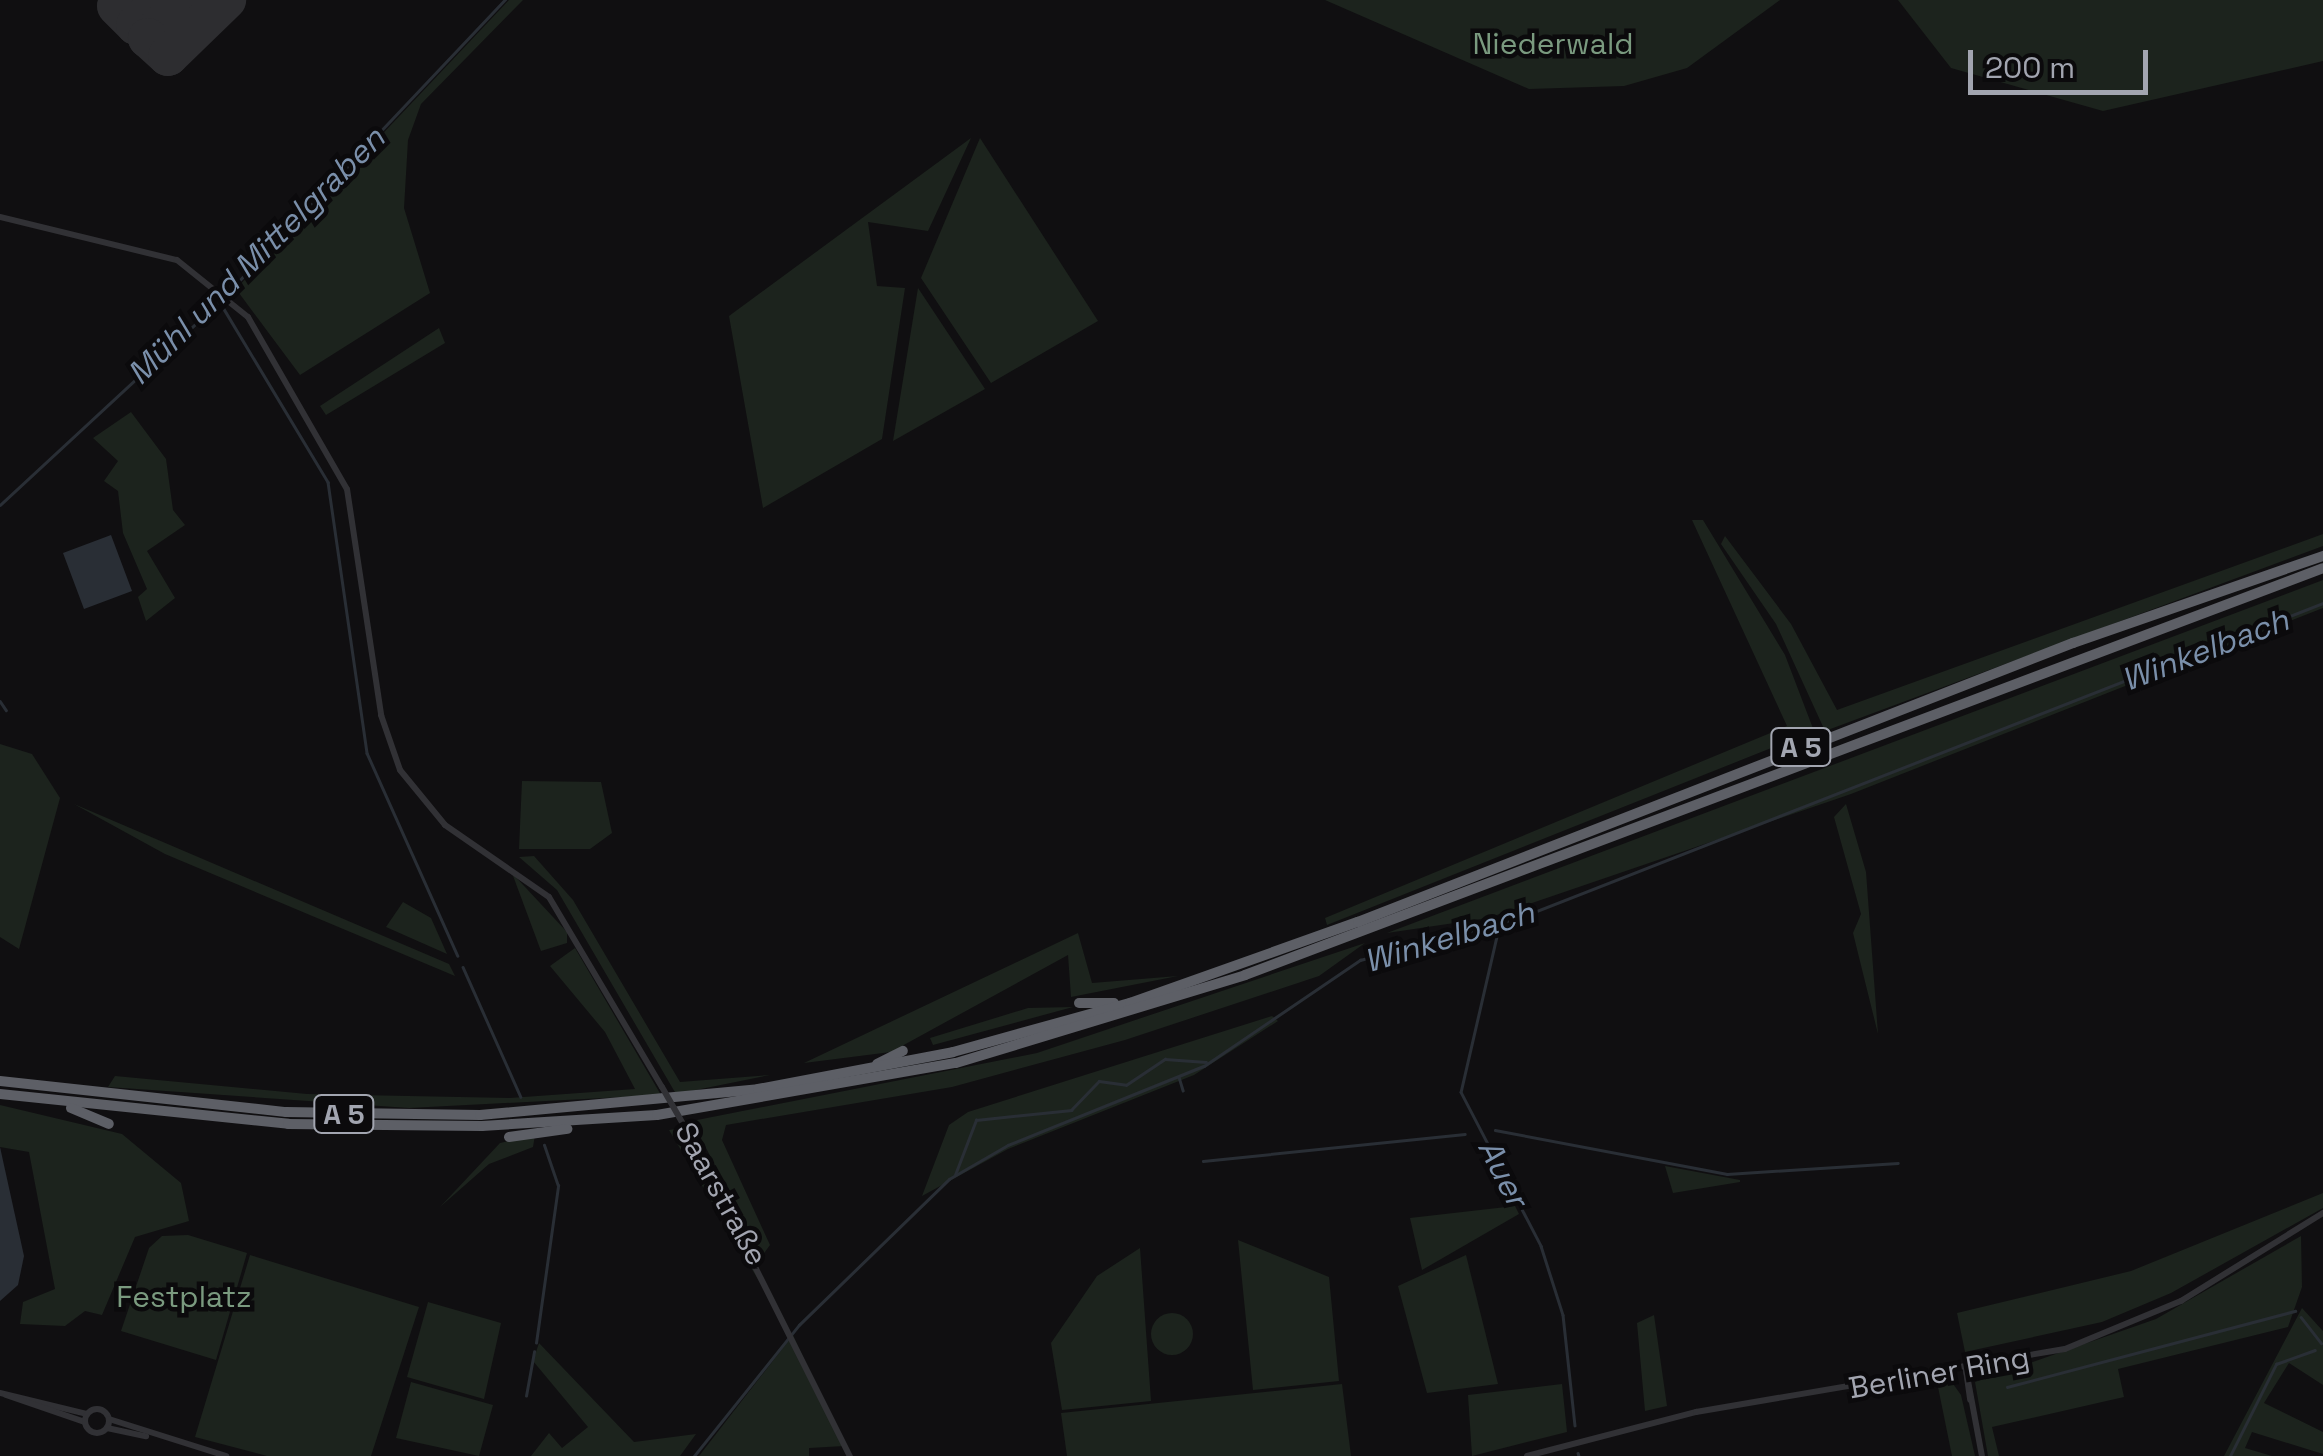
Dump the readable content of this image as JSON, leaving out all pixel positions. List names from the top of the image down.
{
  "streets": {
    "highway": ["A 5"],
    "street": ["Saarstraße", "Berliner Ring"]
  },
  "water": ["Mühl und Mittelgraben", "Winkelbach", "Auer"],
  "parks": ["Niederwald", "Festplatz"],
  "scale_bar": "200 m"
}
